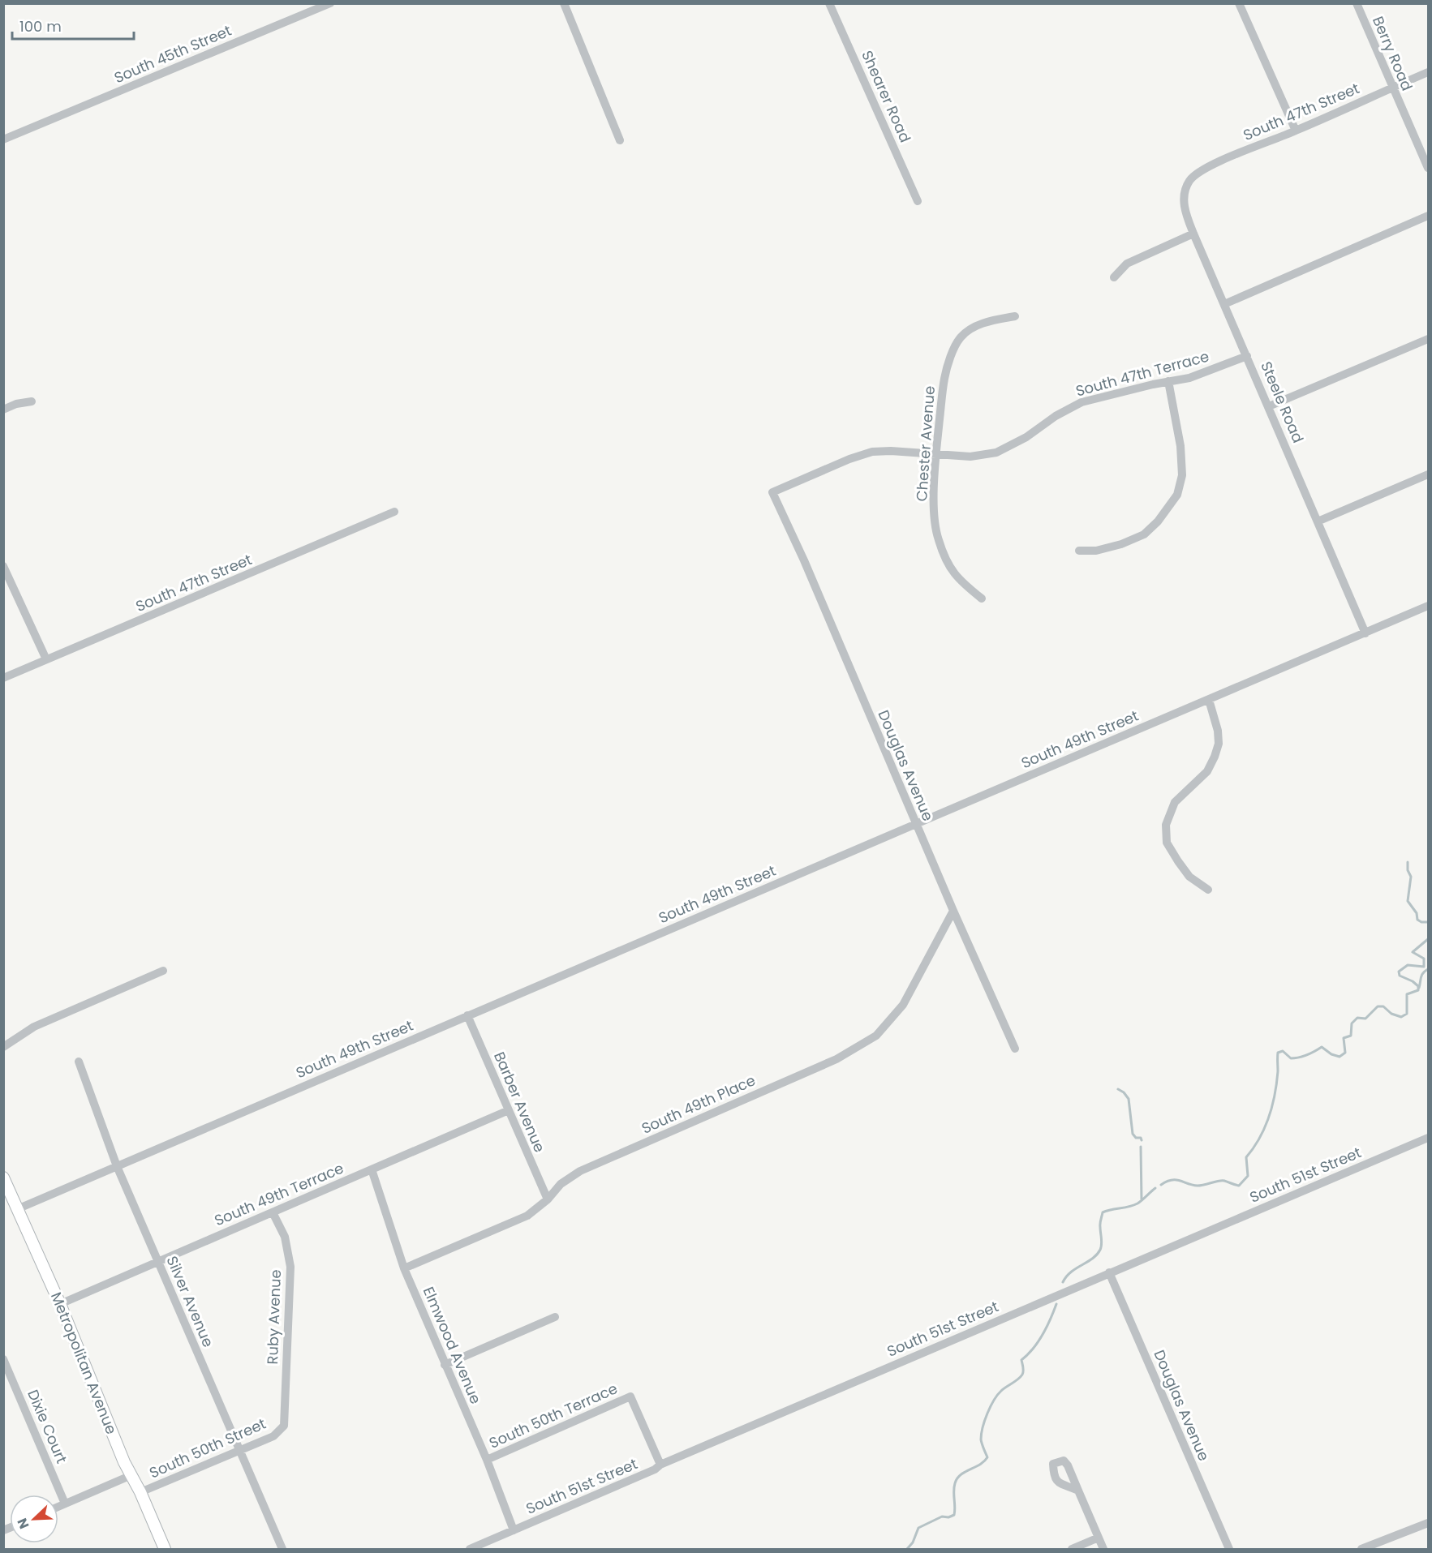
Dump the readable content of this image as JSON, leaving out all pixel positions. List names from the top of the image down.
{
  "streets": {
    "main road": ["Metropolitan Avenue"],
    "street": [
      "Berry Road",
      "South 45th Street",
      "Shearer Road",
      "South 47th Street",
      "South 47th Terrace",
      "Steele Road",
      "Chester Avenue",
      "South 49th Street",
      "Douglas Avenue",
      "Barber Avenue",
      "South 49th Place",
      "South 51st Street",
      "South 49th Terrace",
      "Silver Avenue",
      "Ruby Avenue",
      "Elmwood Avenue",
      "South 50th Terrace",
      "Dixie Court",
      "South 50th Street"
    ]
  },
  "crossings": [
    ["Berry Road", "South 47th Street"],
    ["South 47th Street", "Steele Road"],
    ["South 47th Terrace", "Steele Road"],
    ["South 47th Terrace", "Chester Avenue"],
    ["South 47th Terrace", "Douglas Avenue"],
    ["Steele Road", "South 49th Street"],
    ["South 49th Street", "Douglas Avenue"],
    ["South 49th Street", "Barber Avenue"],
    ["South 49th Street", "Silver Avenue"],
    ["South 49th Street", "Metropolitan Avenue"],
    ["Douglas Avenue", "South 49th Place"],
    ["Douglas Avenue", "South 51st Street"],
    ["Barber Avenue", "South 49th Place"],
    ["Barber Avenue", "South 49th Terrace"],
    ["South 49th Place", "Elmwood Avenue"],
    ["South 51st Street", "Elmwood Avenue"],
    ["South 51st Street", "South 50th Terrace"],
    ["South 49th Terrace", "Silver Avenue"],
    ["South 49th Terrace", "Ruby Avenue"],
    ["South 49th Terrace", "Elmwood Avenue"],
    ["South 49th Terrace", "Metropolitan Avenue"],
    ["Silver Avenue", "South 50th Street"],
    ["Ruby Avenue", "South 50th Street"],
    ["Elmwood Avenue", "South 50th Terrace"],
    ["Metropolitan Avenue", "South 50th Street"],
    ["Dixie Court", "South 50th Street"]
  ],
  "scale_bar": "100 m",
  "north": "bottom left"
}
